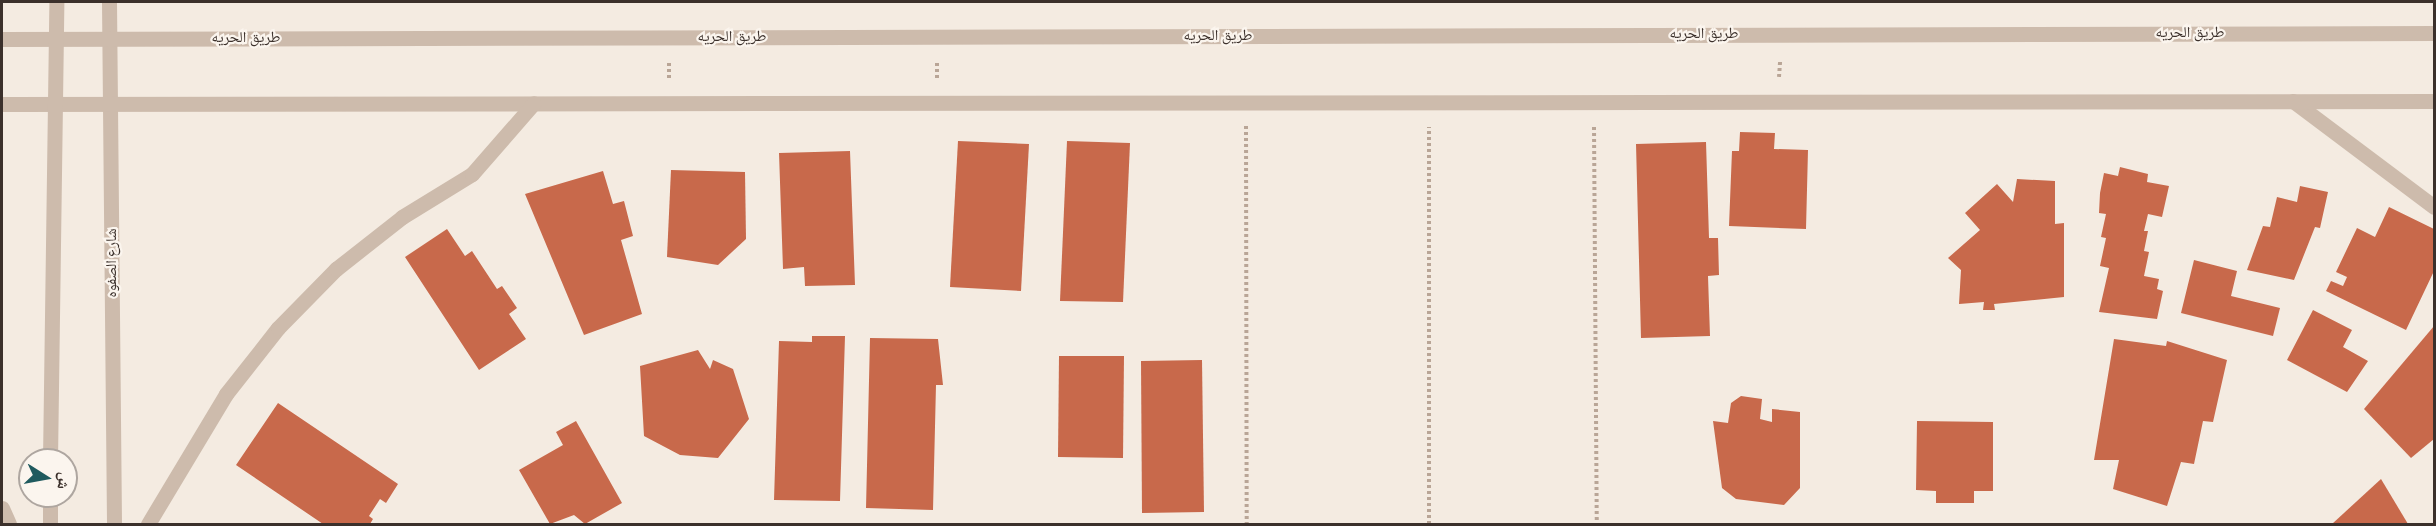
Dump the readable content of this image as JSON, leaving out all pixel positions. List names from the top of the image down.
{
  "streets": {
    "street": ["طريق الحريه", "شارع الصفوه"]
  },
  "crossings": [
    ["طريق الحريه", "شارع الصفوه"]
  ],
  "north": "right"
}
